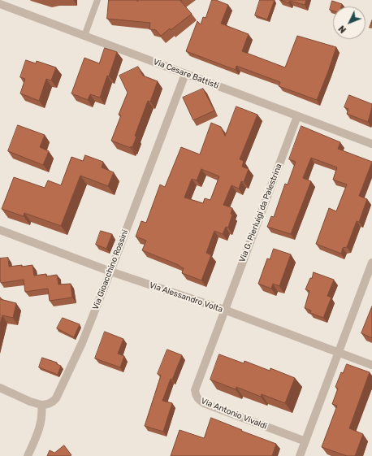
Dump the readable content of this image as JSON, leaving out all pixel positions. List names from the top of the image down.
{
  "streets": {
    "street": [
      "Via Cesare Battisti",
      "Via G. Pierluigi da Palestrina",
      "Via Gioacchino Rossini",
      "Via Alessandro Volta",
      "Via Antonio Vivaldi"
    ]
  },
  "crossings": [
    ["Via Cesare Battisti", "Via G. Pierluigi da Palestrina"],
    ["Via Cesare Battisti", "Via Gioacchino Rossini"],
    ["Via G. Pierluigi da Palestrina", "Via Alessandro Volta"],
    ["Via G. Pierluigi da Palestrina", "Via Antonio Vivaldi"],
    ["Via Gioacchino Rossini", "Via Alessandro Volta"],
    ["Via Alessandro Volta", "Via Antonio Vivaldi"]
  ],
  "north": "bottom left"
}
